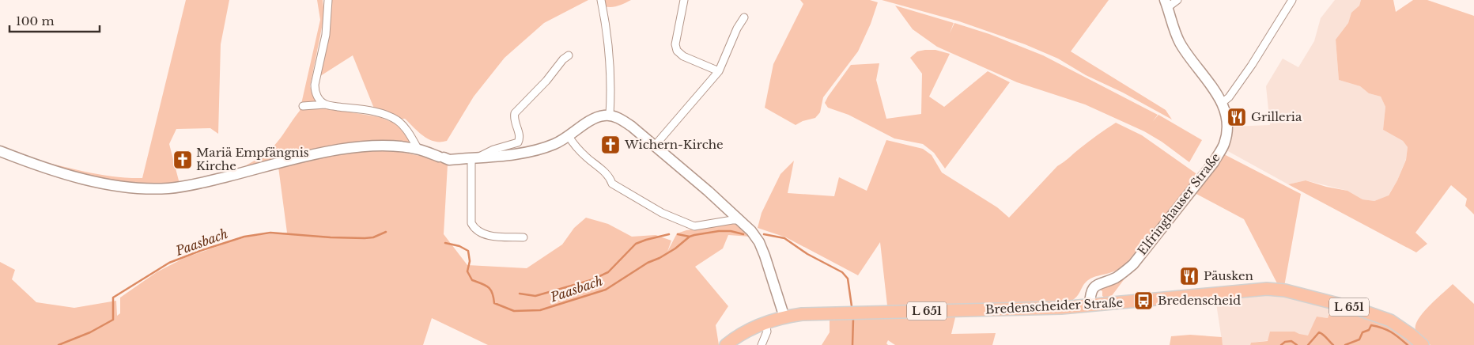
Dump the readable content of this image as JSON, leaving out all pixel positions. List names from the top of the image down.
{
  "streets": {
    "main road": ["Bredenscheider Straße", "L 651"],
    "street": ["Elfringhauser Straße"]
  },
  "crossings": [
    ["Elfringhauser Straße", "Bredenscheider Straße"]
  ],
  "water": ["Paasbach"],
  "places": {
    "restaurant": ["Grilleria", "Päusken"],
    "church": ["Wichern-Kirche", "Mariä Empfängnis Kirche"],
    "bus stop": ["Bredenscheid"]
  },
  "scale_bar": "100 m"
}
